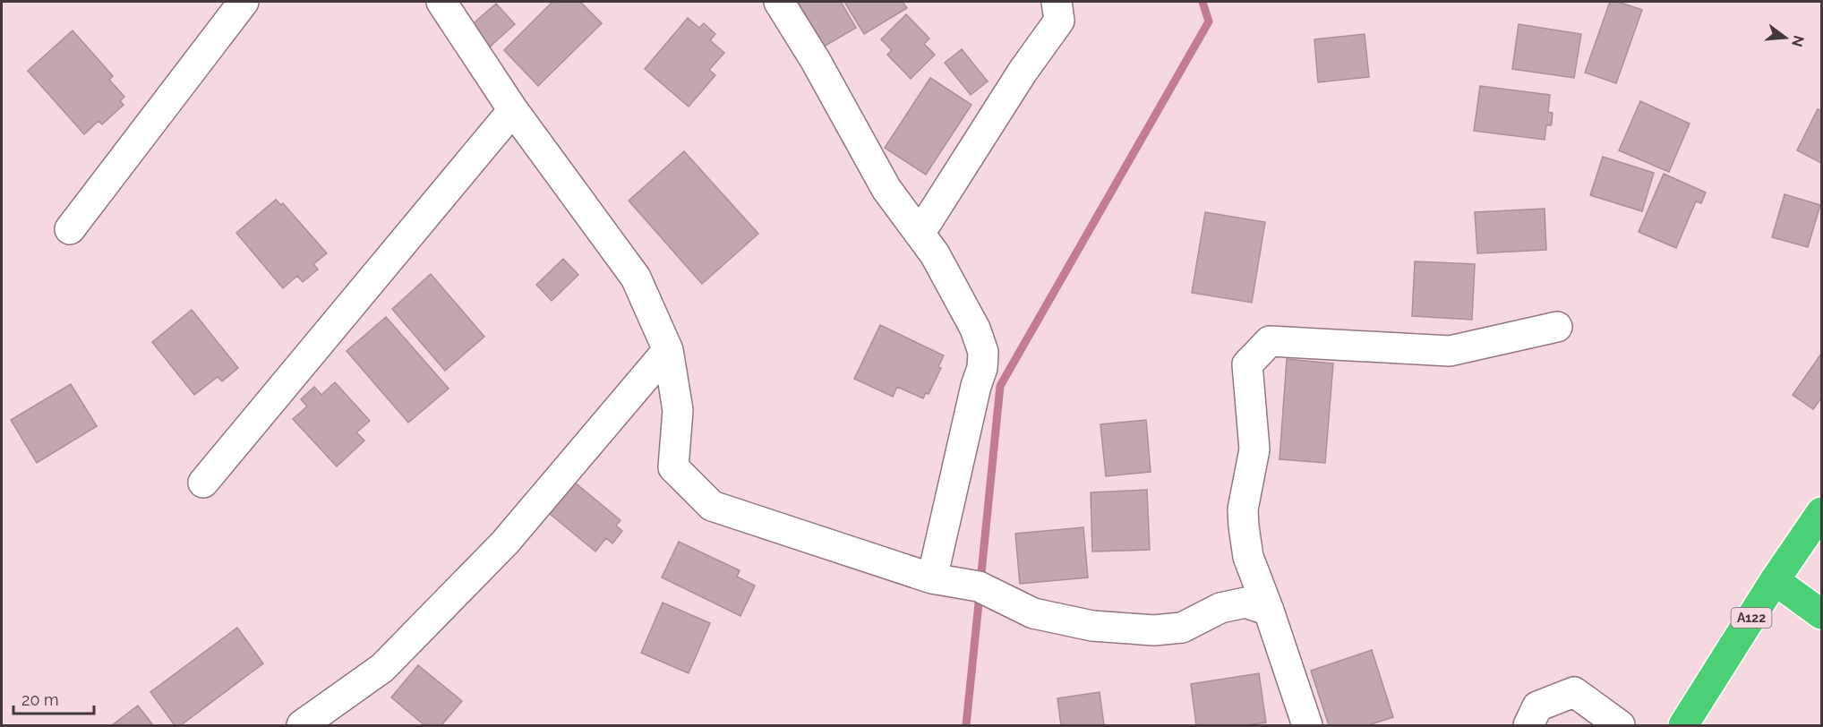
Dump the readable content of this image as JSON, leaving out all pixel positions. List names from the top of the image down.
{
  "streets": {
    "highway": ["A122"]
  },
  "scale_bar": "20 m",
  "north": "right"
}
